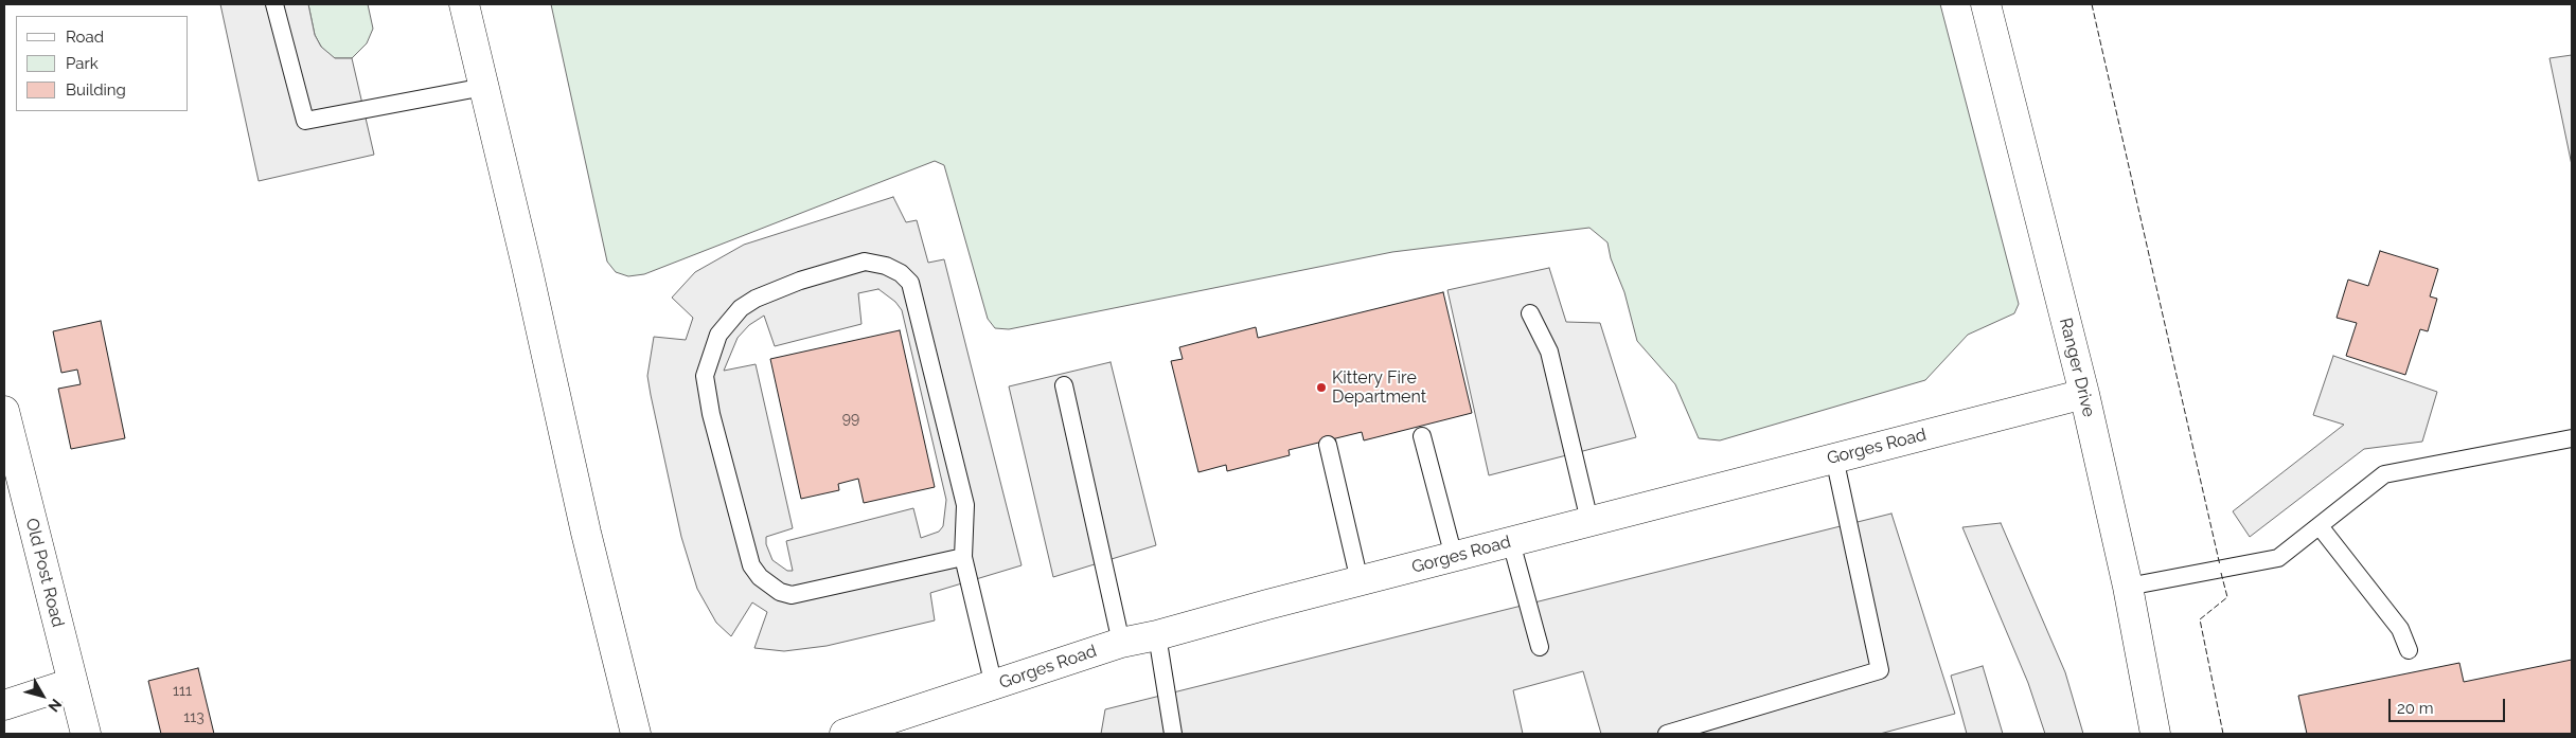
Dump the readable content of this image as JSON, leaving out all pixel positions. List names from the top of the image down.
{
  "streets": {
    "street": ["Ranger Drive", "Gorges Road", "Old Post Road"]
  },
  "crossings": [
    ["Ranger Drive", "Gorges Road"]
  ],
  "places": ["Kittery Fire Department"],
  "house_numbers": ["99", "111", "113"],
  "legend": ["Road", "Park", "Building"],
  "scale_bar": "20 m",
  "north": "bottom right"
}
